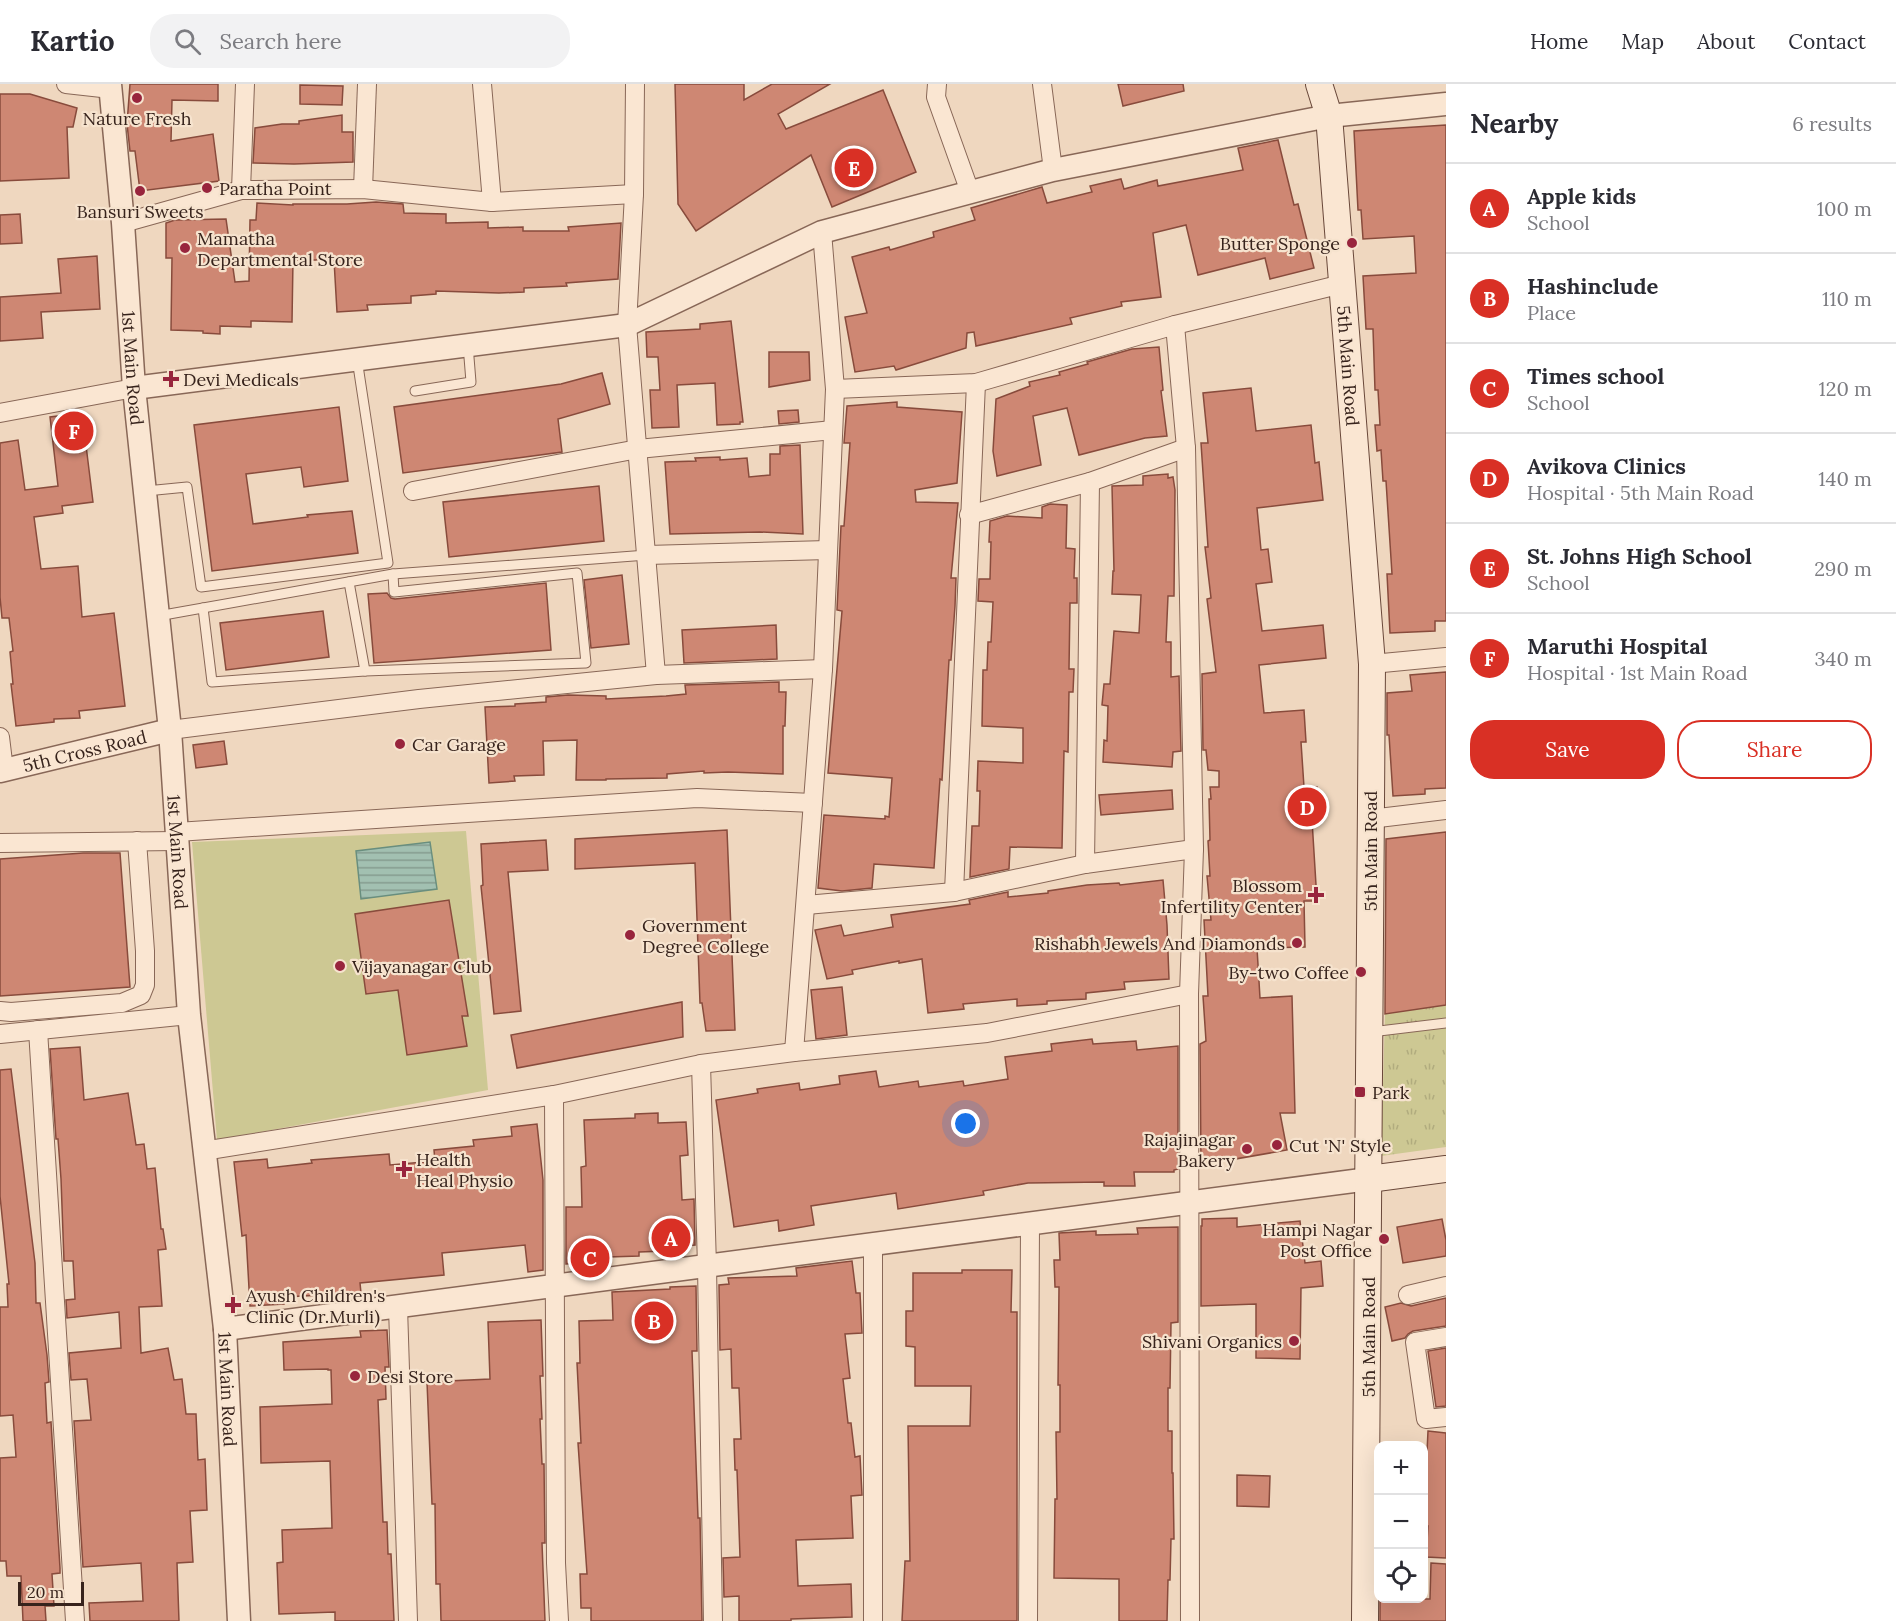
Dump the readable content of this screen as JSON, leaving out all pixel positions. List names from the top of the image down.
{
  "streets": {
    "main road": ["5th Main Road"],
    "street": ["1st Main Road", "5th Cross Road"]
  },
  "crossings": [
    ["1st Main Road", "5th Cross Road"]
  ],
  "places": {
    "other": [
      "Nature Fresh",
      "Paratha Point",
      "Bansuri Sweets",
      "Butter Sponge",
      "Mamatha Departmental Store",
      "Car Garage",
      "Government Degree College",
      "Rishabh Jewels And Diamonds",
      "Vijayanagar Club",
      "By-two Coffee",
      "Cut 'N' Style",
      "Rajajinagar Bakery",
      "Hampi Nagar Post Office",
      "Shivani Organics",
      "Desi Store"
    ],
    "health": [
      "Devi Medicals",
      "Blossom Infertility Center",
      "Health Heal Physio",
      "Ayush Children's Clinic (Dr.Murli)"
    ],
    "transit": ["Park"]
  },
  "scale_bar": "20 m",
  "page": {
    "header": "Kartio",
    "search": "Search here",
    "nav": [
      "Home",
      "Map",
      "About",
      "Contact"
    ],
    "heading": ["Nearby", "6 results"],
    "pins": [
      "E",
      "F",
      "D",
      "A",
      "C",
      "B"
    ],
    "list": [
      {
        "mark": "A",
        "name": "Apple kids",
        "note": "School",
        "value": "100 m"
      },
      {
        "mark": "B",
        "name": "Hashinclude",
        "note": "Place",
        "value": "110 m"
      },
      {
        "mark": "C",
        "name": "Times school",
        "note": "School",
        "value": "120 m"
      },
      {
        "mark": "D",
        "name": "Avikova Clinics",
        "note": "Hospital · 5th Main Road",
        "value": "140 m"
      },
      {
        "mark": "E",
        "name": "St. Johns High School",
        "note": "School",
        "value": "290 m"
      },
      {
        "mark": "F",
        "name": "Maruthi Hospital",
        "note": "Hospital · 1st Main Road",
        "value": "340 m"
      }
    ],
    "buttons": ["Save", "Share"],
    "map_buttons": ["+", "−"],
    "scale": "20 m"
  }
}
